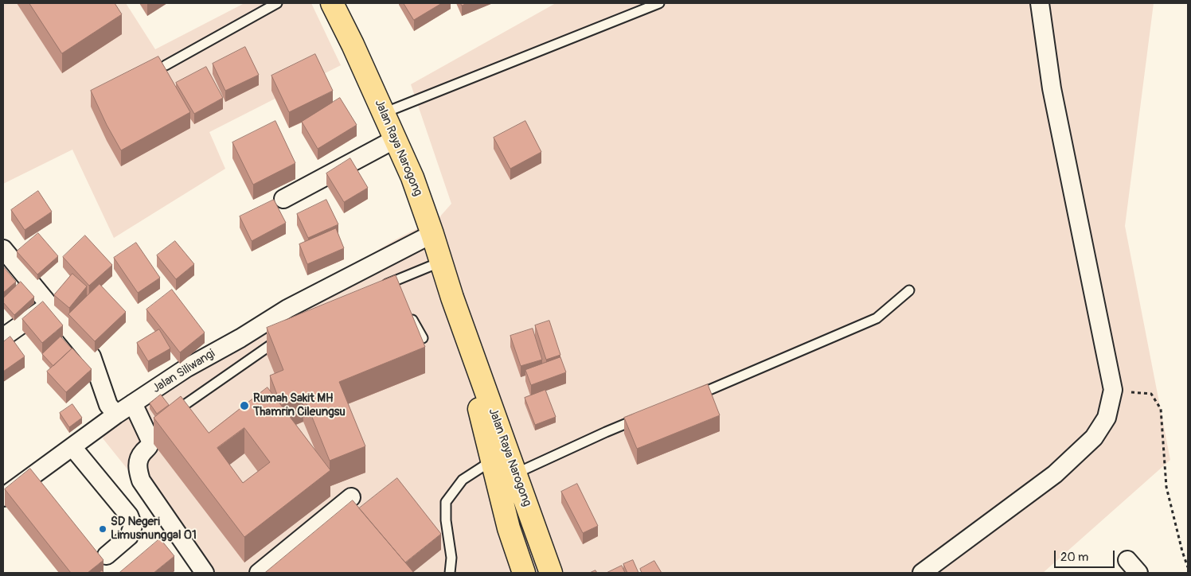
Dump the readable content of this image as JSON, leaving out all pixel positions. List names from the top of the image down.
{
  "streets": {
    "main road": ["Jalan Raya Narogong"],
    "street": ["Jalan Siliwangi"]
  },
  "crossings": [
    ["Jalan Raya Narogong", "Jalan Siliwangi"]
  ],
  "places": ["Rumah Sakit MH Thamrin Cileungsu", "SD Negeri Limusnunggal 01"],
  "scale_bar": "20 m"
}
